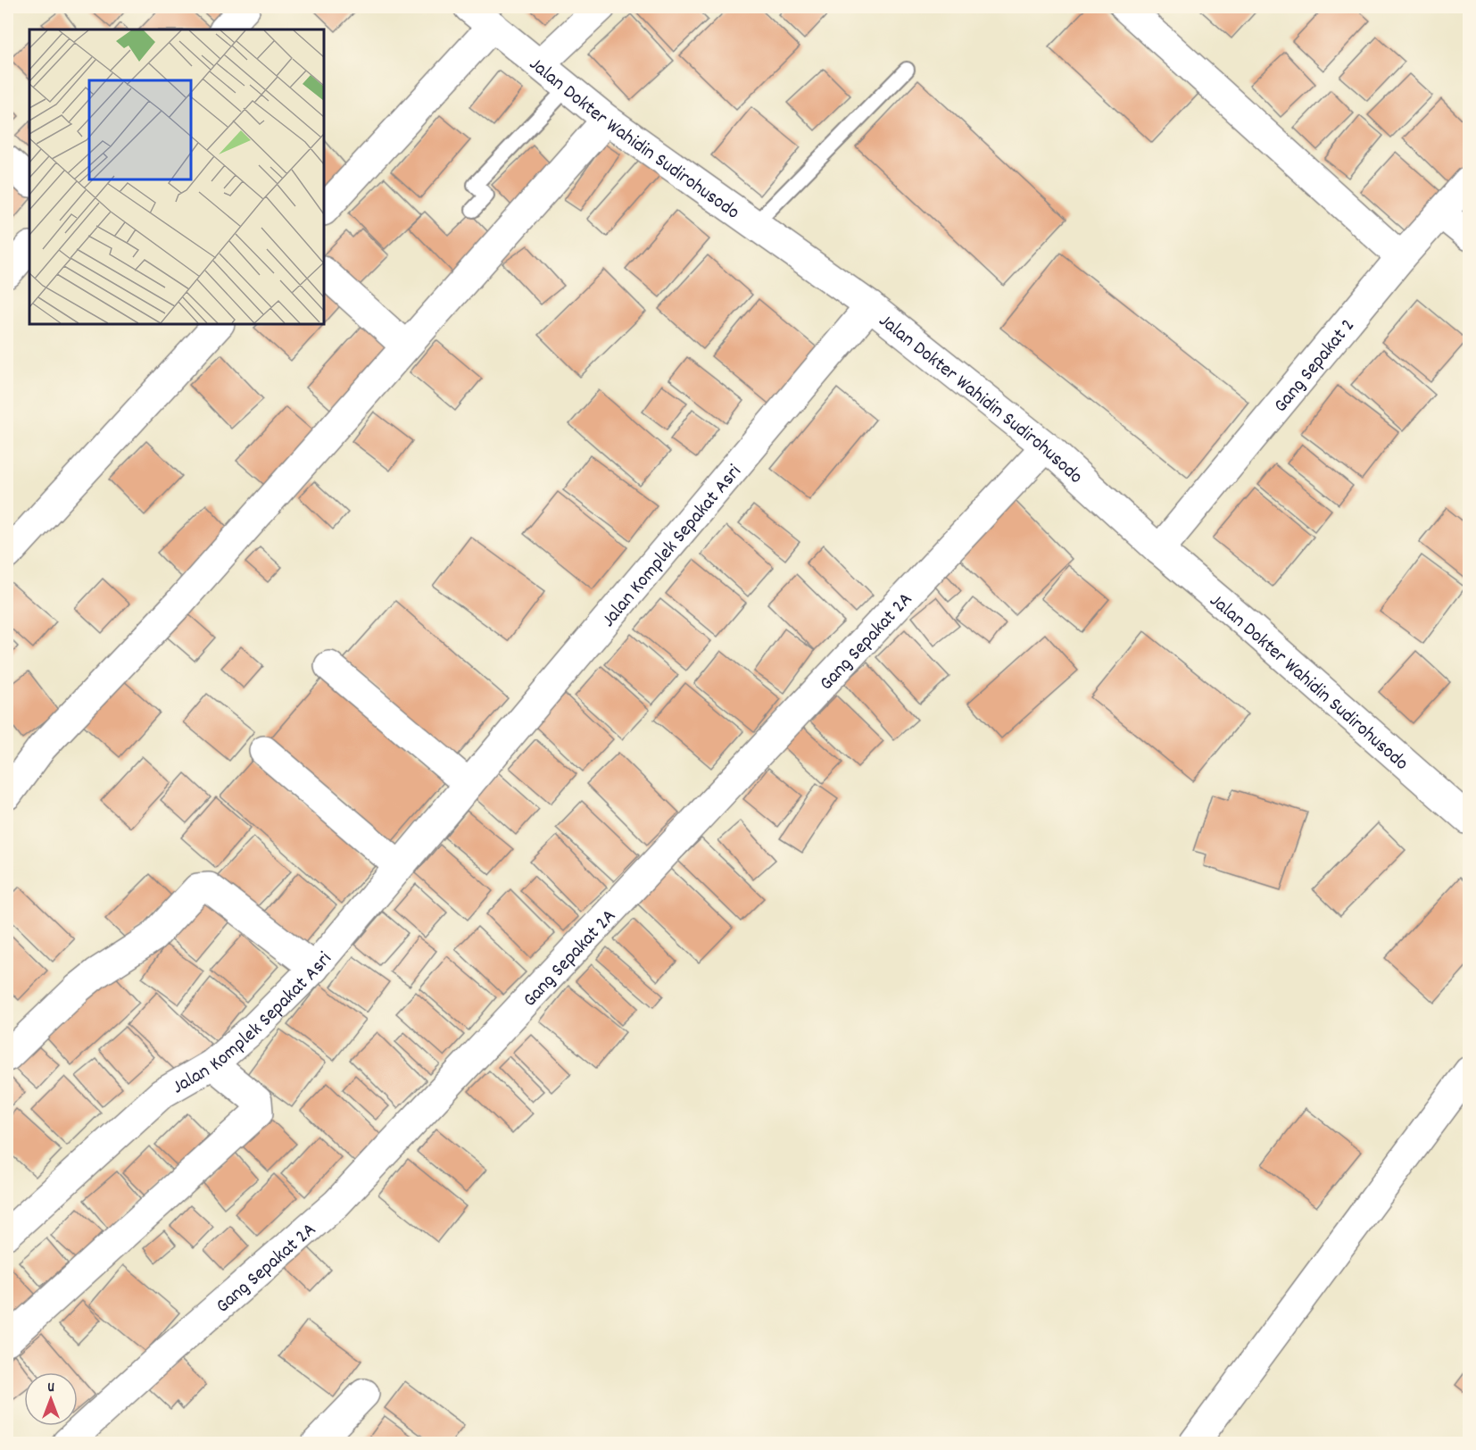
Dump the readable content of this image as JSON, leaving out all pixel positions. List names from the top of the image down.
{
  "streets": {
    "street": [
      "Jalan Dokter Wahidin Sudirohusodo",
      "Gang Sepakat 2",
      "Jalan Komplek Sepakat Asri",
      "Gang Sepakat 2A"
    ]
  },
  "crossings": [
    ["Jalan Dokter Wahidin Sudirohusodo", "Gang Sepakat 2"],
    ["Jalan Dokter Wahidin Sudirohusodo", "Jalan Komplek Sepakat Asri"],
    ["Jalan Dokter Wahidin Sudirohusodo", "Gang Sepakat 2A"]
  ],
  "north": "top"
}
